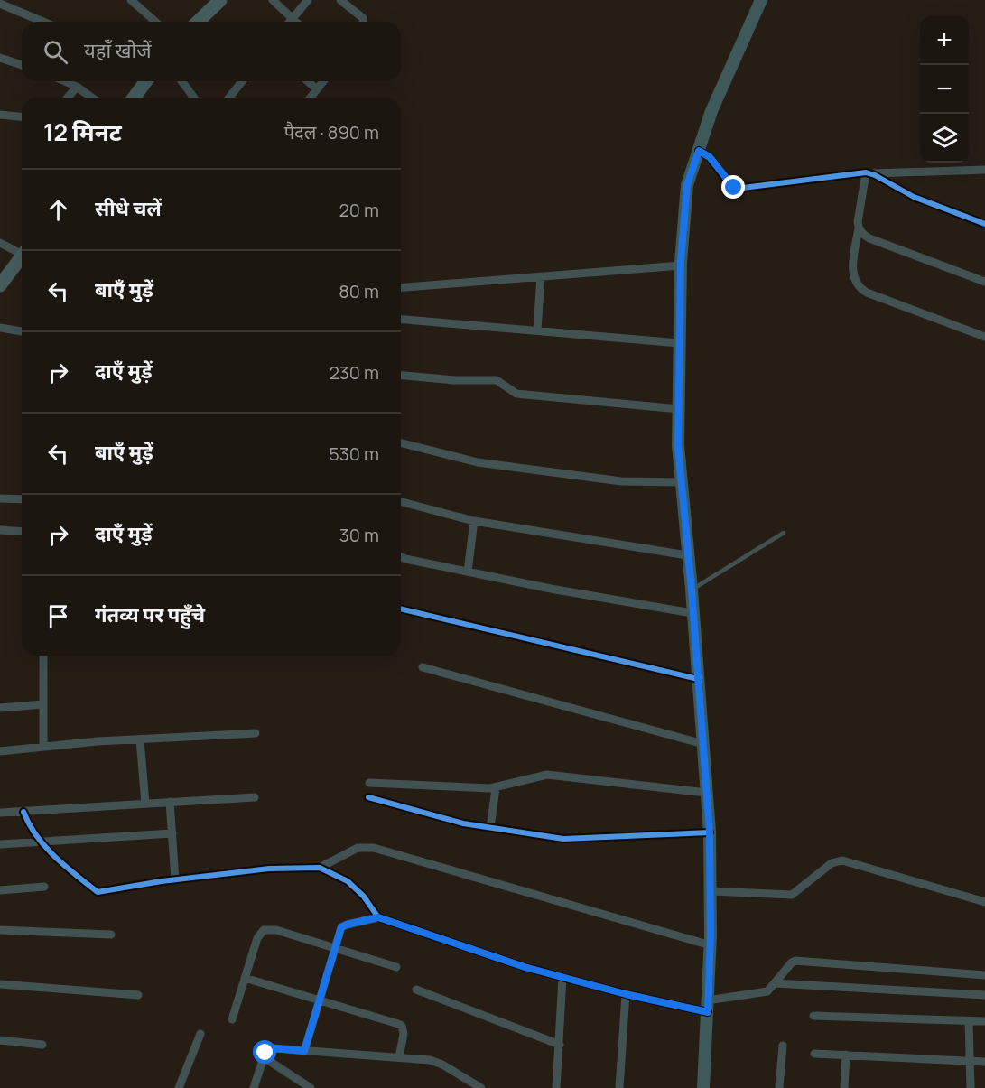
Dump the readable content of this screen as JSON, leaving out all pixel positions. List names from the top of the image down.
{
  "page": {
    "map_buttons": ["+", "−"],
    "search": "यहाँ खोजें",
    "heading": ["12 मिनट", "पैदल · 890 m"],
    "list": [
      ["सीधे चलें", "20 m"],
      ["बाएँ मुड़ें", "80 m"],
      ["दाएँ मुड़ें", "230 m"],
      ["बाएँ मुड़ें", "530 m"],
      ["दाएँ मुड़ें", "30 m"],
      "गंतव्य पर पहुँचे"
    ]
  }
}
